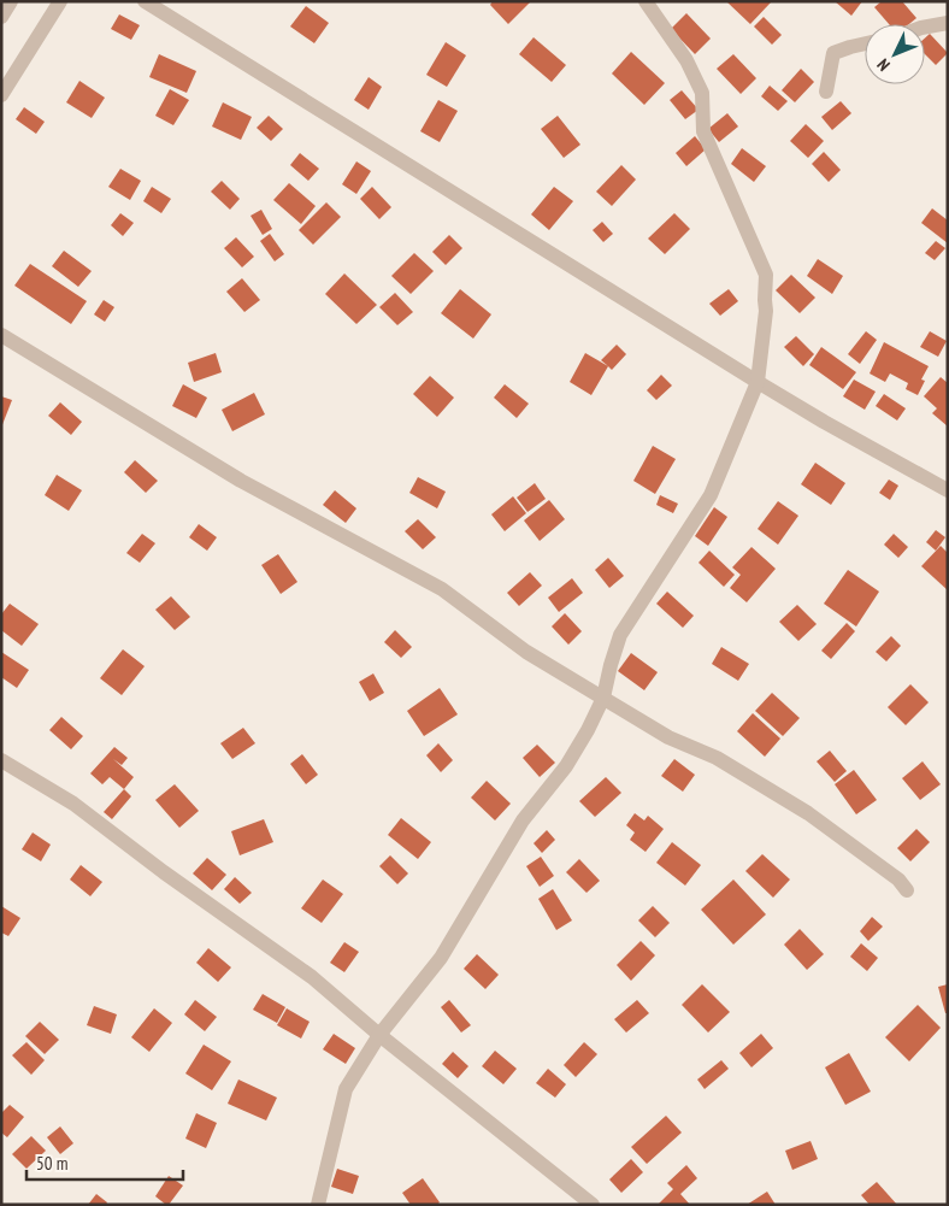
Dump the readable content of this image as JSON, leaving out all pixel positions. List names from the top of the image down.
{
  "scale_bar": "50 m",
  "north": "bottom left"
}
